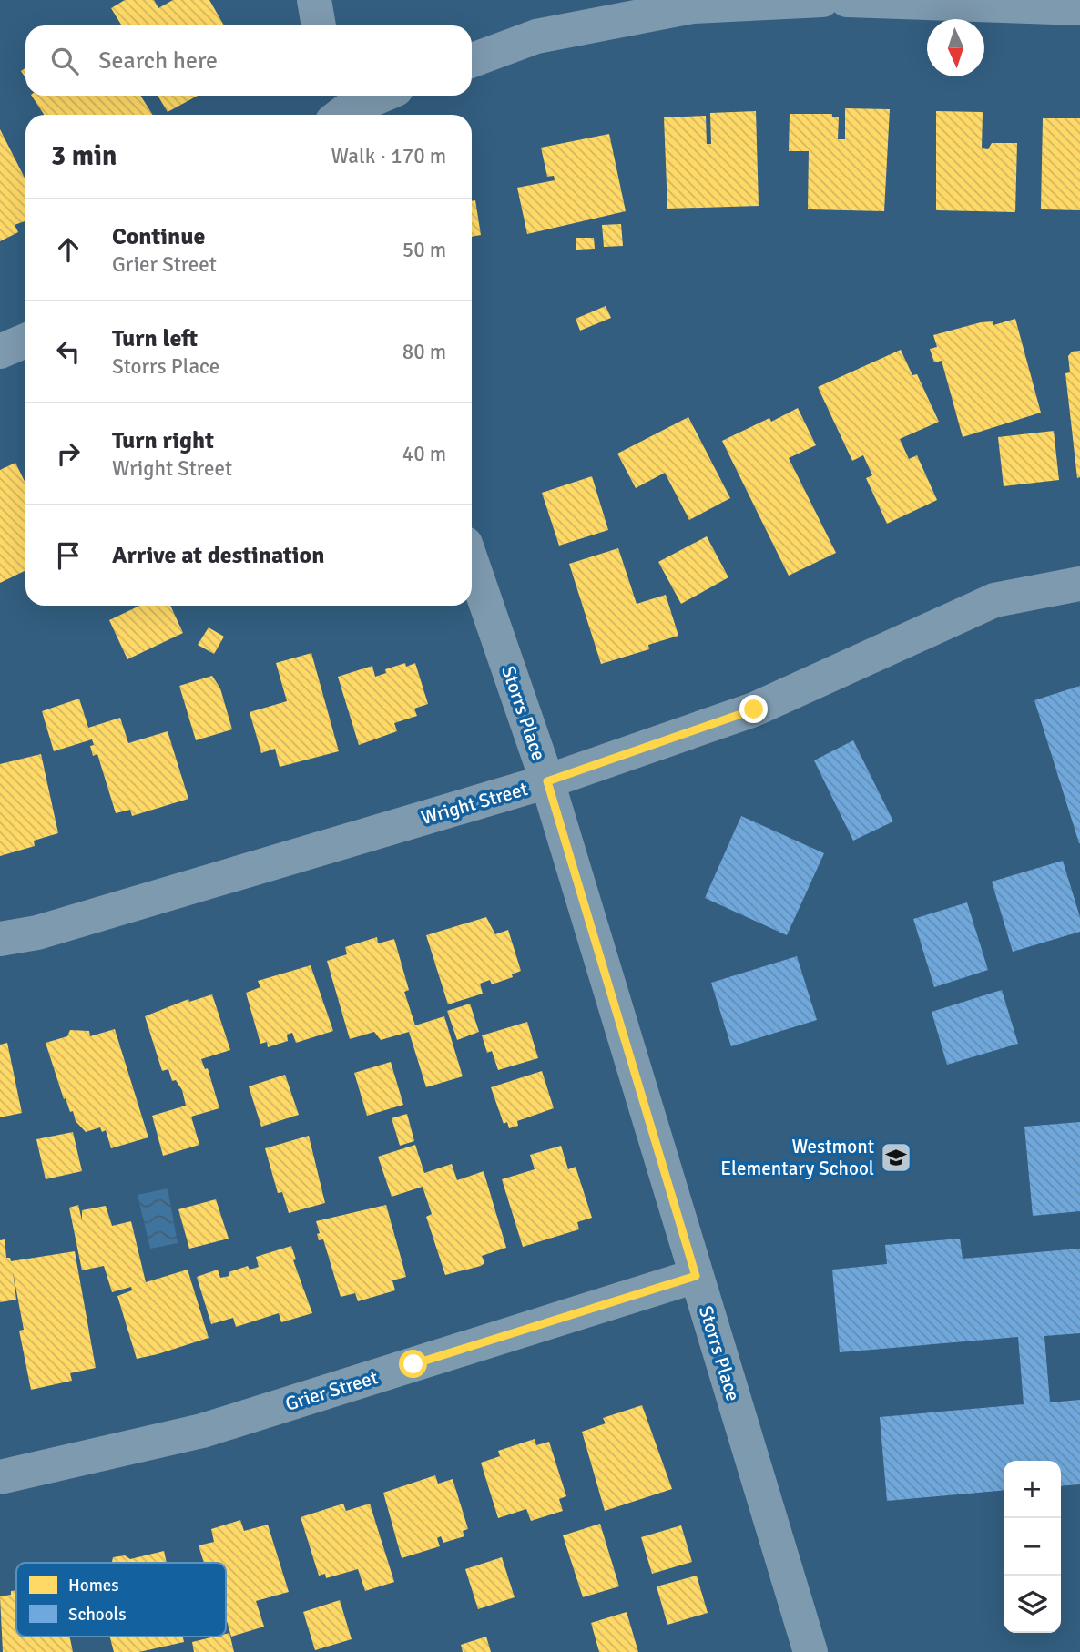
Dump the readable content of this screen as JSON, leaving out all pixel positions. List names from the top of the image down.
{
  "streets": {
    "street": ["Storrs Place", "Wright Street", "Grier Street"]
  },
  "crossings": [
    ["Storrs Place", "Wright Street"],
    ["Storrs Place", "Grier Street"]
  ],
  "places": {
    "school or university": ["Westmont Elementary School"]
  },
  "legend": ["Homes", "Schools"],
  "north": "bottom",
  "page": {
    "search": "Search here",
    "heading": ["3 min", "Walk · 170 m"],
    "list": [
      ["Continue", "Grier Street", "50 m"],
      ["Turn left", "Storrs Place", "80 m"],
      ["Turn right", "Wright Street", "40 m"],
      "Arrive at destination"
    ],
    "map_buttons": ["+", "−"]
  }
}
